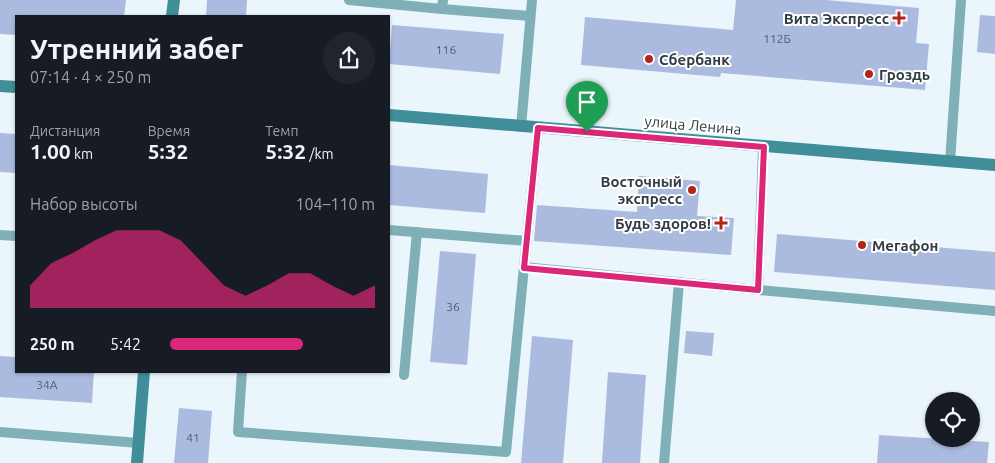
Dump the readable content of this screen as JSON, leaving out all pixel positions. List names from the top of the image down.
{
  "streets": {
    "main road": ["улица Ленина"]
  },
  "places": {
    "health": ["Вита Экспресс", "Будь здоров!"],
    "other": [
      "Сбербанк",
      "Гроздь",
      "Восточный экспресс",
      "Мегафон"
    ]
  },
  "house_numbers": [
    "112Б",
    "116",
    "36",
    "34А",
    "41"
  ],
  "page": {
    "heading": ["Утренний забег", "07:14 · 4 × 250 m"],
    "stats": [
      ["Дистанция", "1.00 km"],
      ["Время", "5:32"],
      ["Темп", "5:32 /km"]
    ],
    "chart": ["Набор высоты", "104–110 m"],
    "list": [
      {
        "name": "250 m",
        "note": "5:42"
      }
    ]
  }
}
